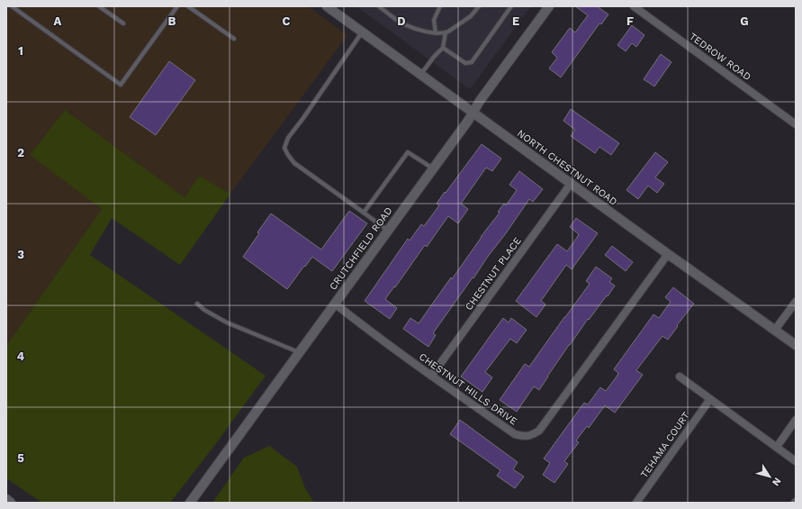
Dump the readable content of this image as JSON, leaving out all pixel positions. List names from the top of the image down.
{
  "streets": {
    "street": [
      "TEDROW ROAD",
      "NORTH CHESTNUT ROAD",
      "CRUTCHFIELD ROAD",
      "CHESTNUT PLACE",
      "CHESTNUT HILLS DRIVE",
      "TEHAMA COURT"
    ]
  },
  "crossings": [
    ["NORTH CHESTNUT ROAD", "CRUTCHFIELD ROAD"],
    ["NORTH CHESTNUT ROAD", "CHESTNUT PLACE"],
    ["NORTH CHESTNUT ROAD", "CHESTNUT HILLS DRIVE"],
    ["CRUTCHFIELD ROAD", "CHESTNUT HILLS DRIVE"],
    ["CHESTNUT PLACE", "CHESTNUT HILLS DRIVE"]
  ],
  "north": "bottom right",
  "grid": {
    "columns": [
      "A",
      "B",
      "C",
      "D",
      "E",
      "F",
      "G"
    ],
    "rows": [
      "1",
      "2",
      "3",
      "4",
      "5"
    ]
  }
}
